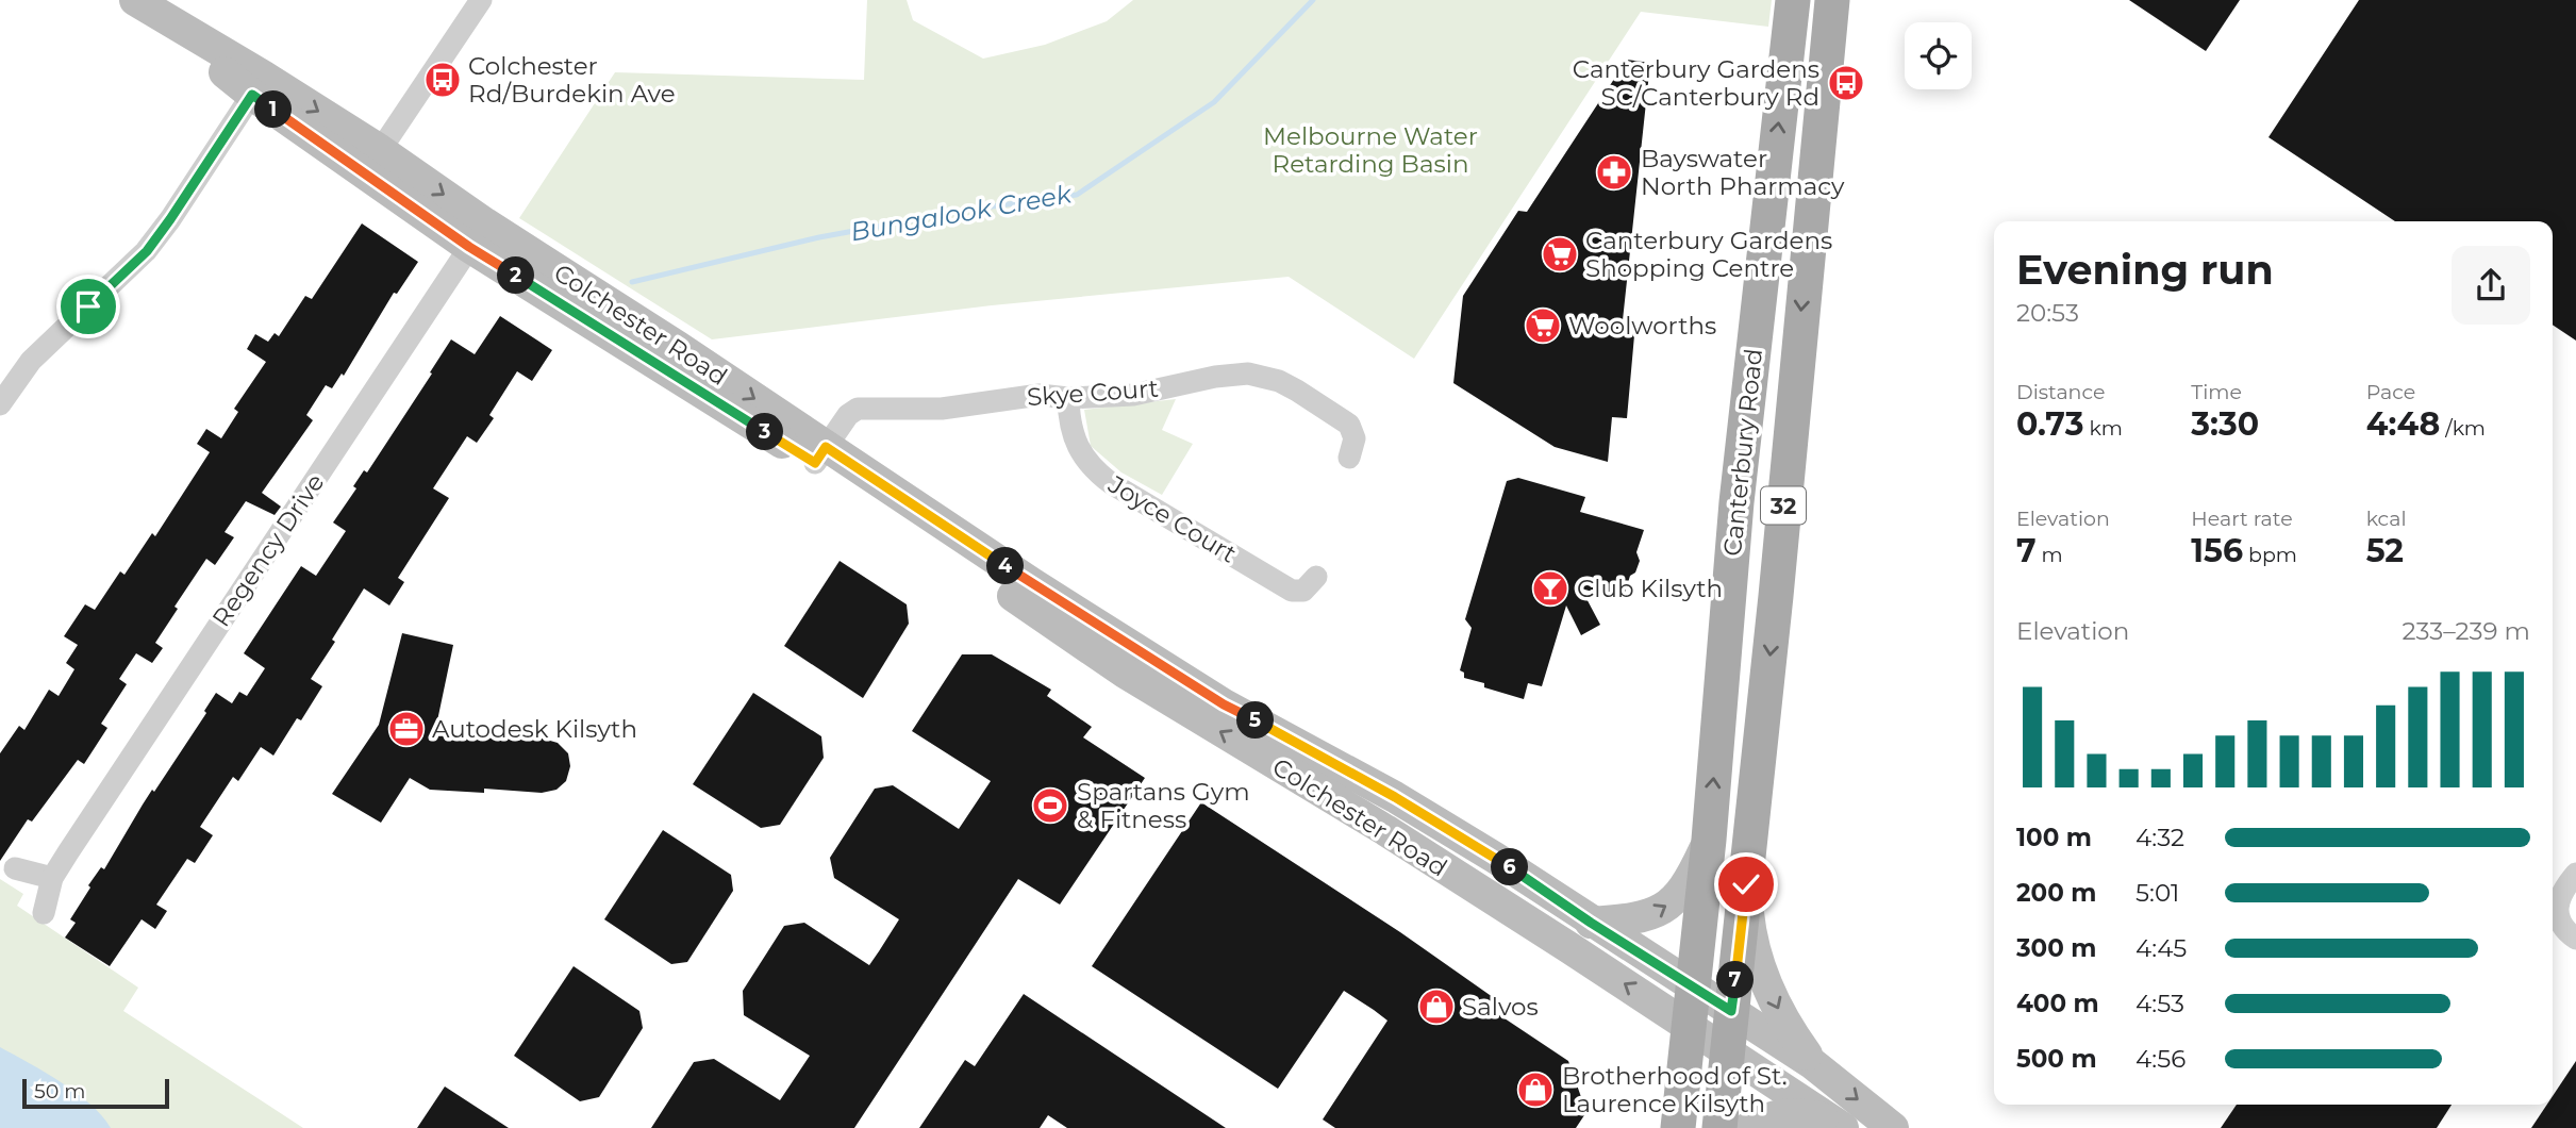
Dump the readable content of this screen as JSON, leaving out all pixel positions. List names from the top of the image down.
{
  "streets": {
    "main road": ["Colchester Road", "Canterbury Road", "32"],
    "street": ["Skye Court", "Joyce Court", "Regency Drive"]
  },
  "crossings": [
    ["Colchester Road", "Skye Court"],
    ["Colchester Road", "Canterbury Road"],
    ["Colchester Road", "Regency Drive"],
    ["Skye Court", "Joyce Court"]
  ],
  "water": ["Bungalook Creek"],
  "parks": ["Melbourne Water Retarding Basin"],
  "places": {
    "bus stop": ["Colchester Rd/Burdekin Ave", "Canterbury Gardens SC/Canterbury Rd"],
    "pharmacy": ["Bayswater North Pharmacy"],
    "supermarket": ["Canterbury Gardens Shopping Centre", "Woolworths"],
    "bar": ["Club Kilsyth"],
    "office": ["Autodesk Kilsyth"],
    "sports": ["Spartans Gym & Fitness"],
    "shop": ["Salvos", "Brotherhood of St. Laurence Kilsyth"]
  },
  "scale_bar": "50 m",
  "page": {
    "pins": [
      "1",
      "2",
      "3",
      "4",
      "5",
      "6",
      "7"
    ],
    "heading": ["Evening run", "20:53"],
    "stats": [
      ["Distance", "0.73 km"],
      ["Time", "3:30"],
      ["Pace", "4:48 /km"],
      ["Elevation", "7 m"],
      ["Heart rate", "156 bpm"],
      ["kcal", "52"]
    ],
    "chart": ["Elevation", "233–239 m"],
    "list": [
      {
        "name": "100 m",
        "note": "4:32"
      },
      {
        "name": "200 m",
        "note": "5:01"
      },
      {
        "name": "300 m",
        "note": "4:45"
      },
      {
        "name": "400 m",
        "note": "4:53"
      },
      {
        "name": "500 m",
        "note": "4:56"
      }
    ],
    "scale": "50 m"
  }
}
